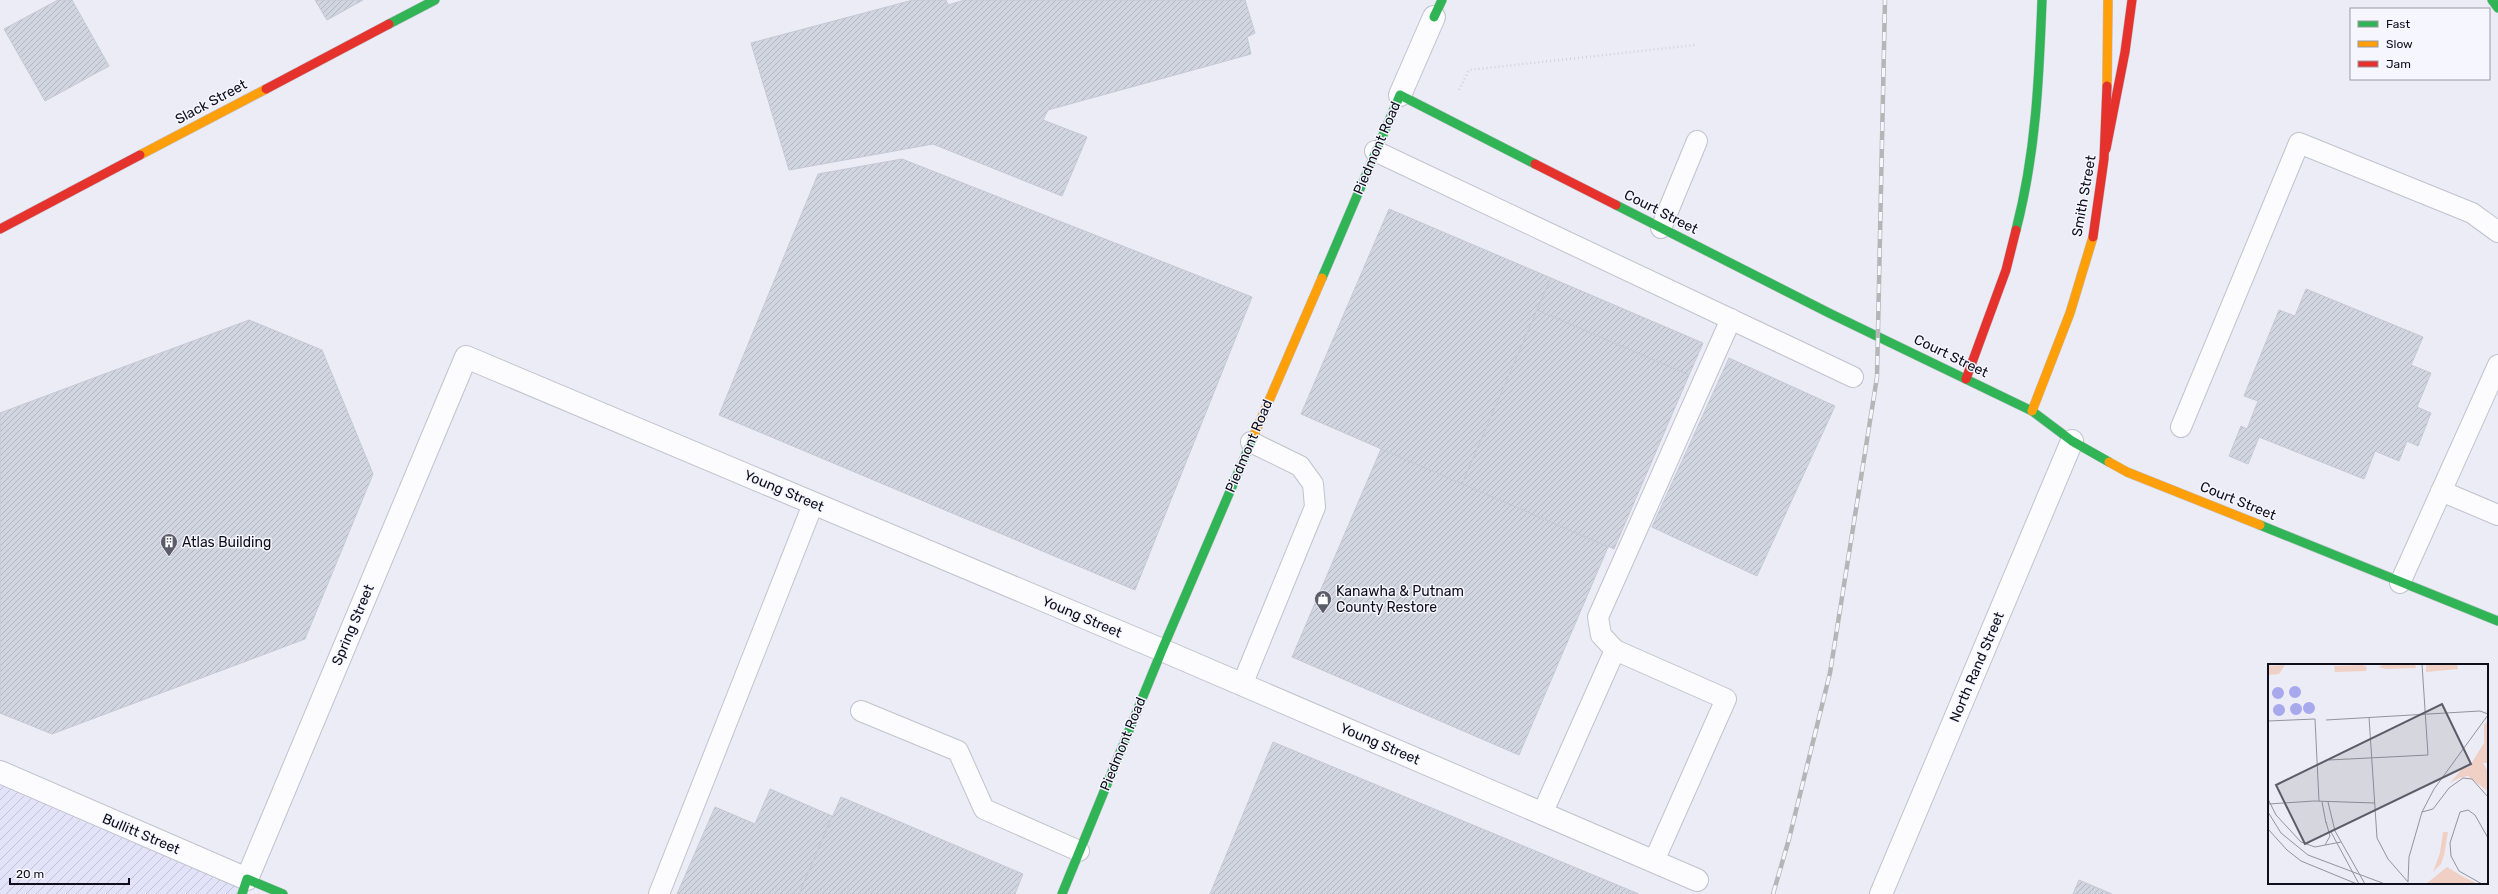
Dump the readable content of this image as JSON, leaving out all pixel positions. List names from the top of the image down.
{
  "streets": {
    "main road": [
      "Slack Street",
      "Piedmont Road",
      "Smith Street",
      "Court Street",
      "Bullitt Street"
    ],
    "street": ["Young Street", "Spring Street", "North Rand Street"]
  },
  "crossings": [
    ["Piedmont Road", "Court Street"],
    ["Piedmont Road", "Young Street"],
    ["Smith Street", "Court Street"],
    ["Court Street", "North Rand Street"],
    ["Young Street", "Spring Street"],
    ["Spring Street", "Bullitt Street"]
  ],
  "places": {
    "building": ["Atlas Building"],
    "shop": ["Kanawha & Putnam County Restore"]
  },
  "legend": ["Fast", "Slow", "Jam"],
  "scale_bar": "20 m"
}
